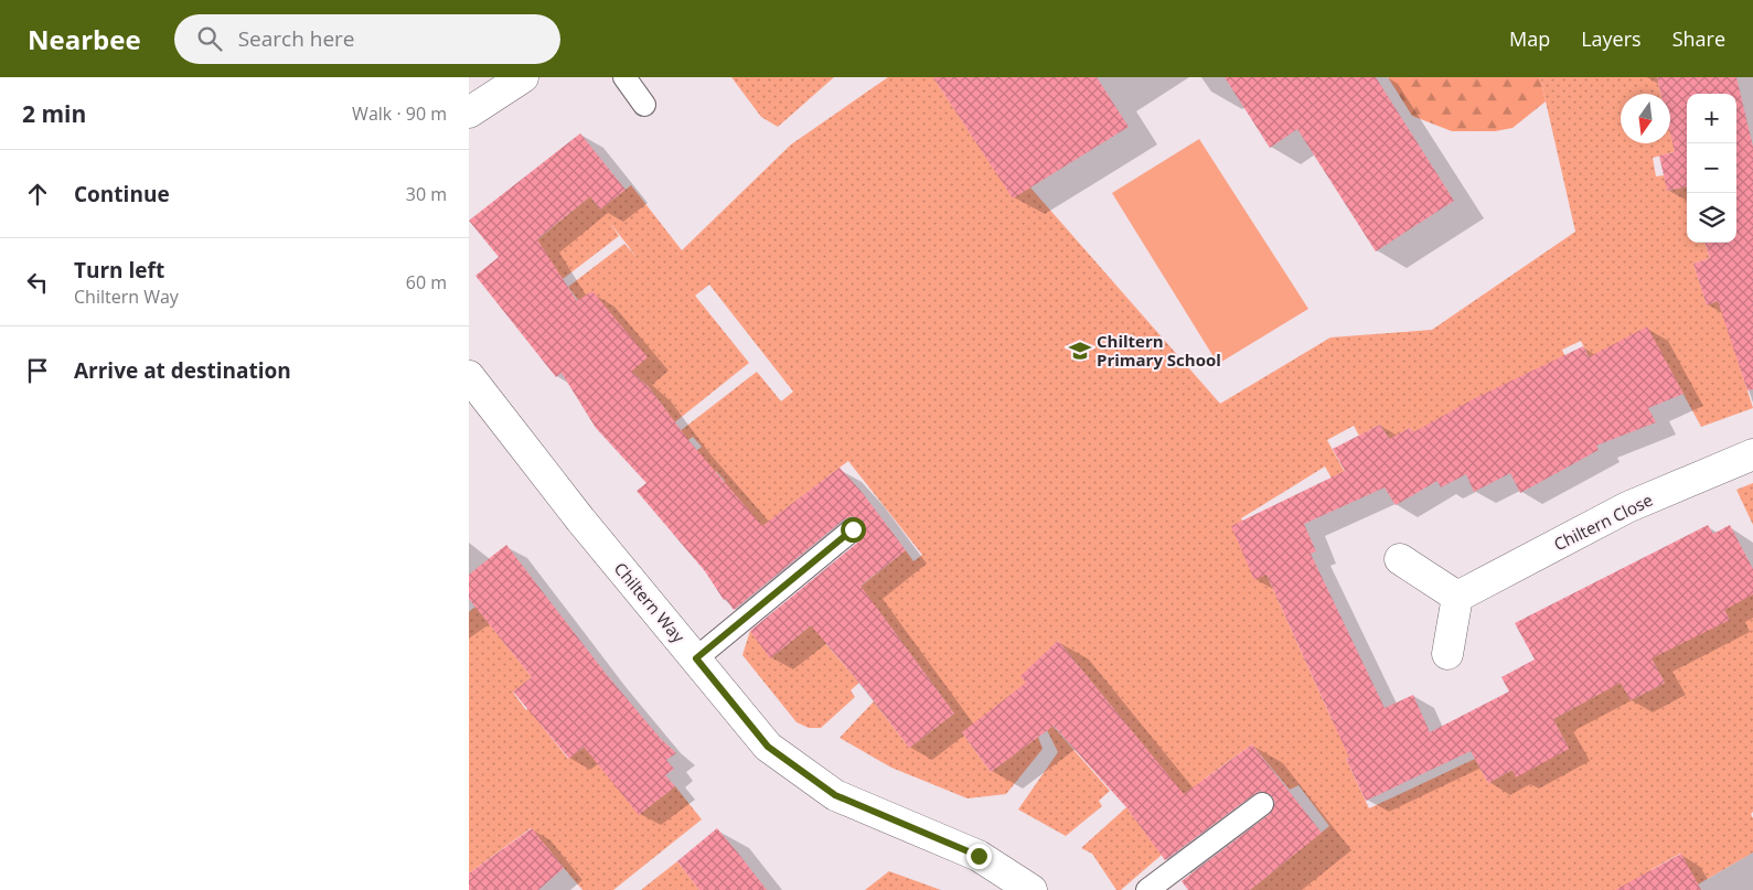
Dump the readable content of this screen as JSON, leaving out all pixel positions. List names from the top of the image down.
{
  "streets": {
    "street": ["Chiltern Close", "Chiltern Way"]
  },
  "places": {
    "school or university": ["Chiltern Primary School"]
  },
  "north": "bottom",
  "page": {
    "header": "Nearbee",
    "search": "Search here",
    "nav": ["Map", "Layers", "Share"],
    "heading": ["2 min", "Walk · 90 m"],
    "map_buttons": ["+", "−"],
    "list": [
      ["Continue", "30 m"],
      ["Turn left", "Chiltern Way", "60 m"],
      "Arrive at destination"
    ]
  }
}
